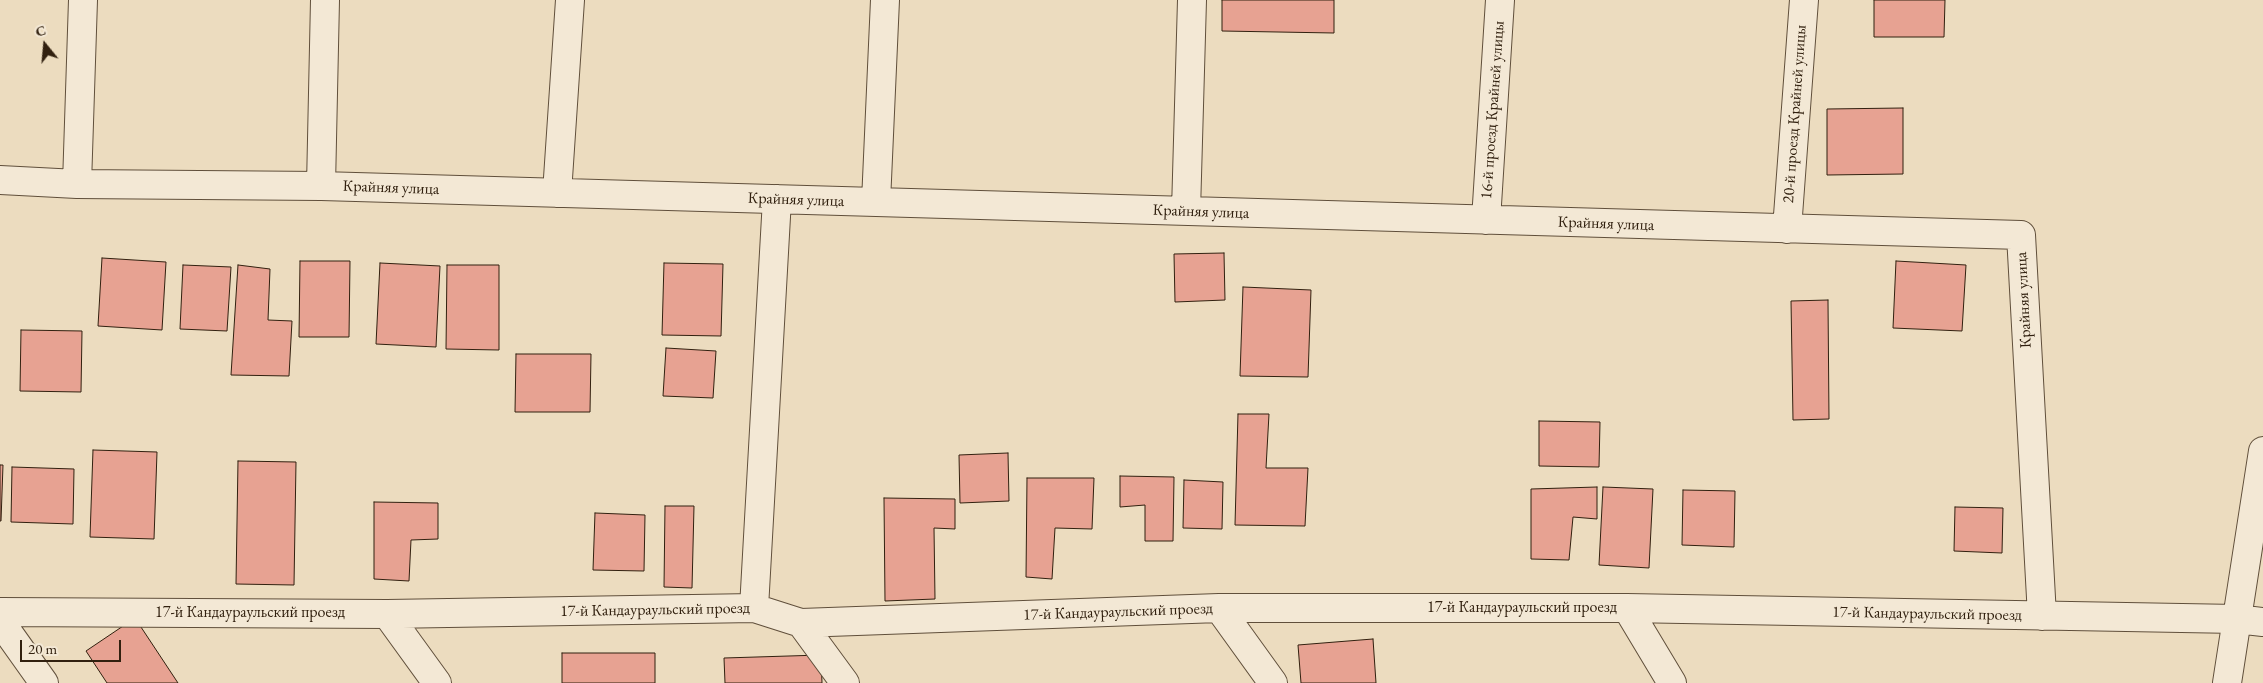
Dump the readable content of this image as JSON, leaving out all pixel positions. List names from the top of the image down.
{
  "streets": {
    "street": [
      "16-й проезд Крайней улицы",
      "20-й проезд Крайней улицы",
      "Крайняя улица",
      "17-й Кандаураульский проезд"
    ]
  },
  "crossings": [
    ["16-й проезд Крайней улицы", "Крайняя улица"],
    ["20-й проезд Крайней улицы", "Крайняя улица"],
    ["Крайняя улица", "17-й Кандаураульский проезд"]
  ],
  "scale_bar": "20 m",
  "north": "top"
}
